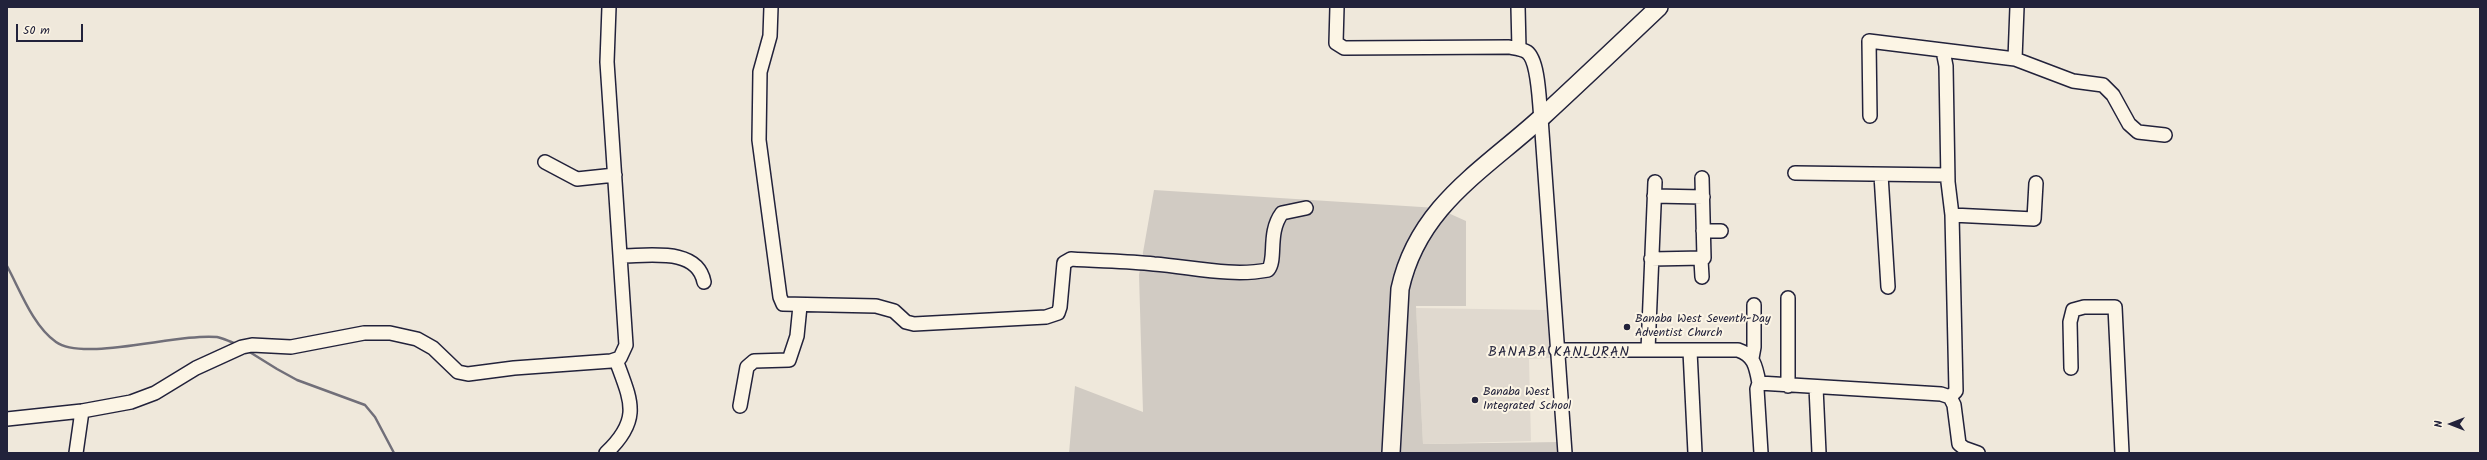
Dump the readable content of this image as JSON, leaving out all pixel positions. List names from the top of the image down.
{
  "districts": ["BANABA KANLURAN"],
  "places": ["Banaba West Seventh-Day Adventist Church", "Banaba West Integrated School"],
  "scale_bar": "50 m",
  "north": "left"
}
